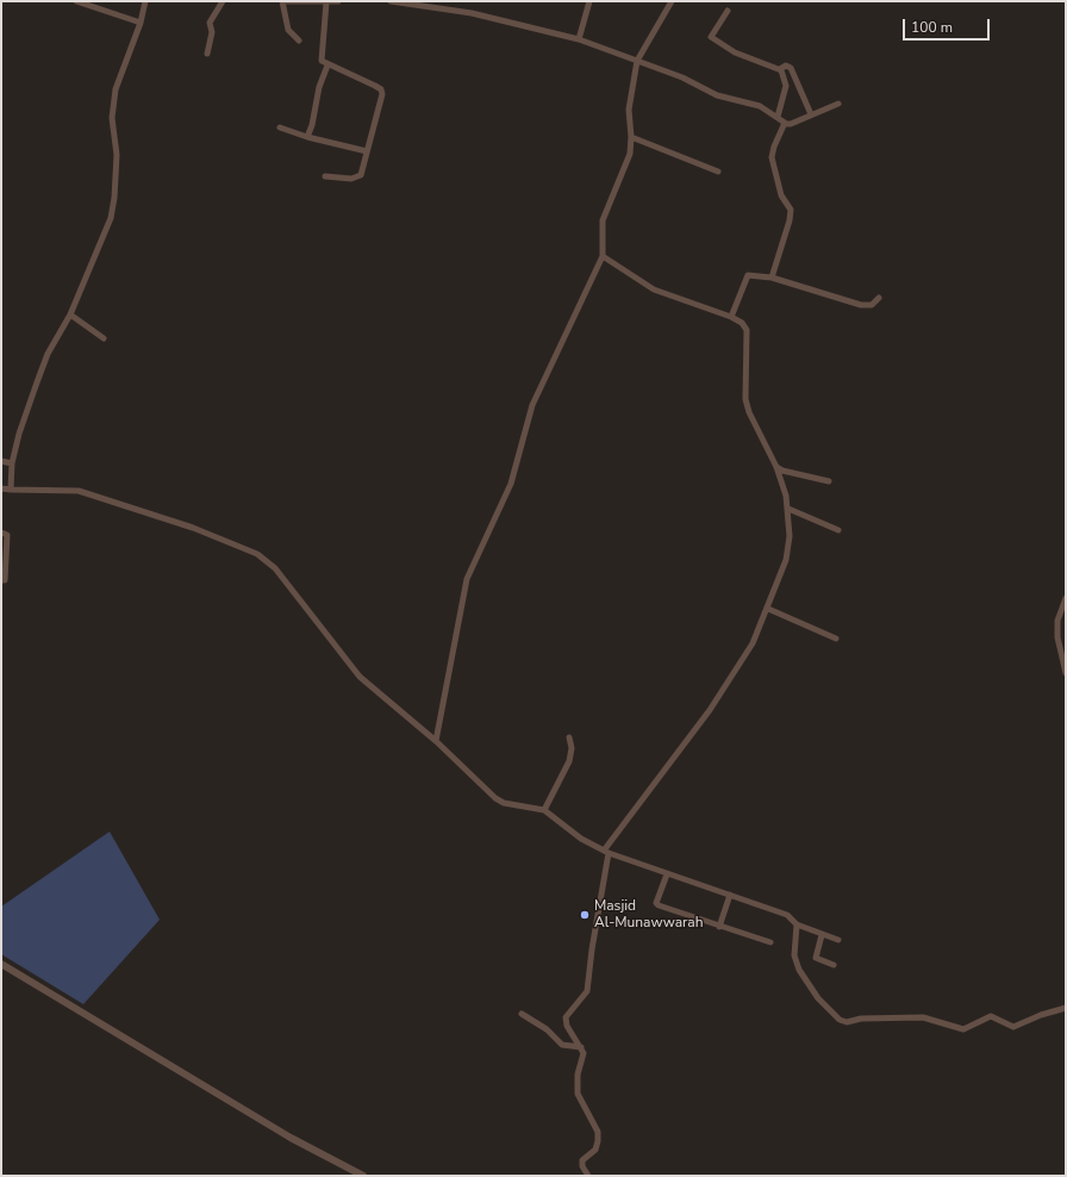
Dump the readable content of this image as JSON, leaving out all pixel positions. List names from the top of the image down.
{
  "places": ["Masjid Al-Munawwarah"],
  "scale_bar": "100 m"
}
